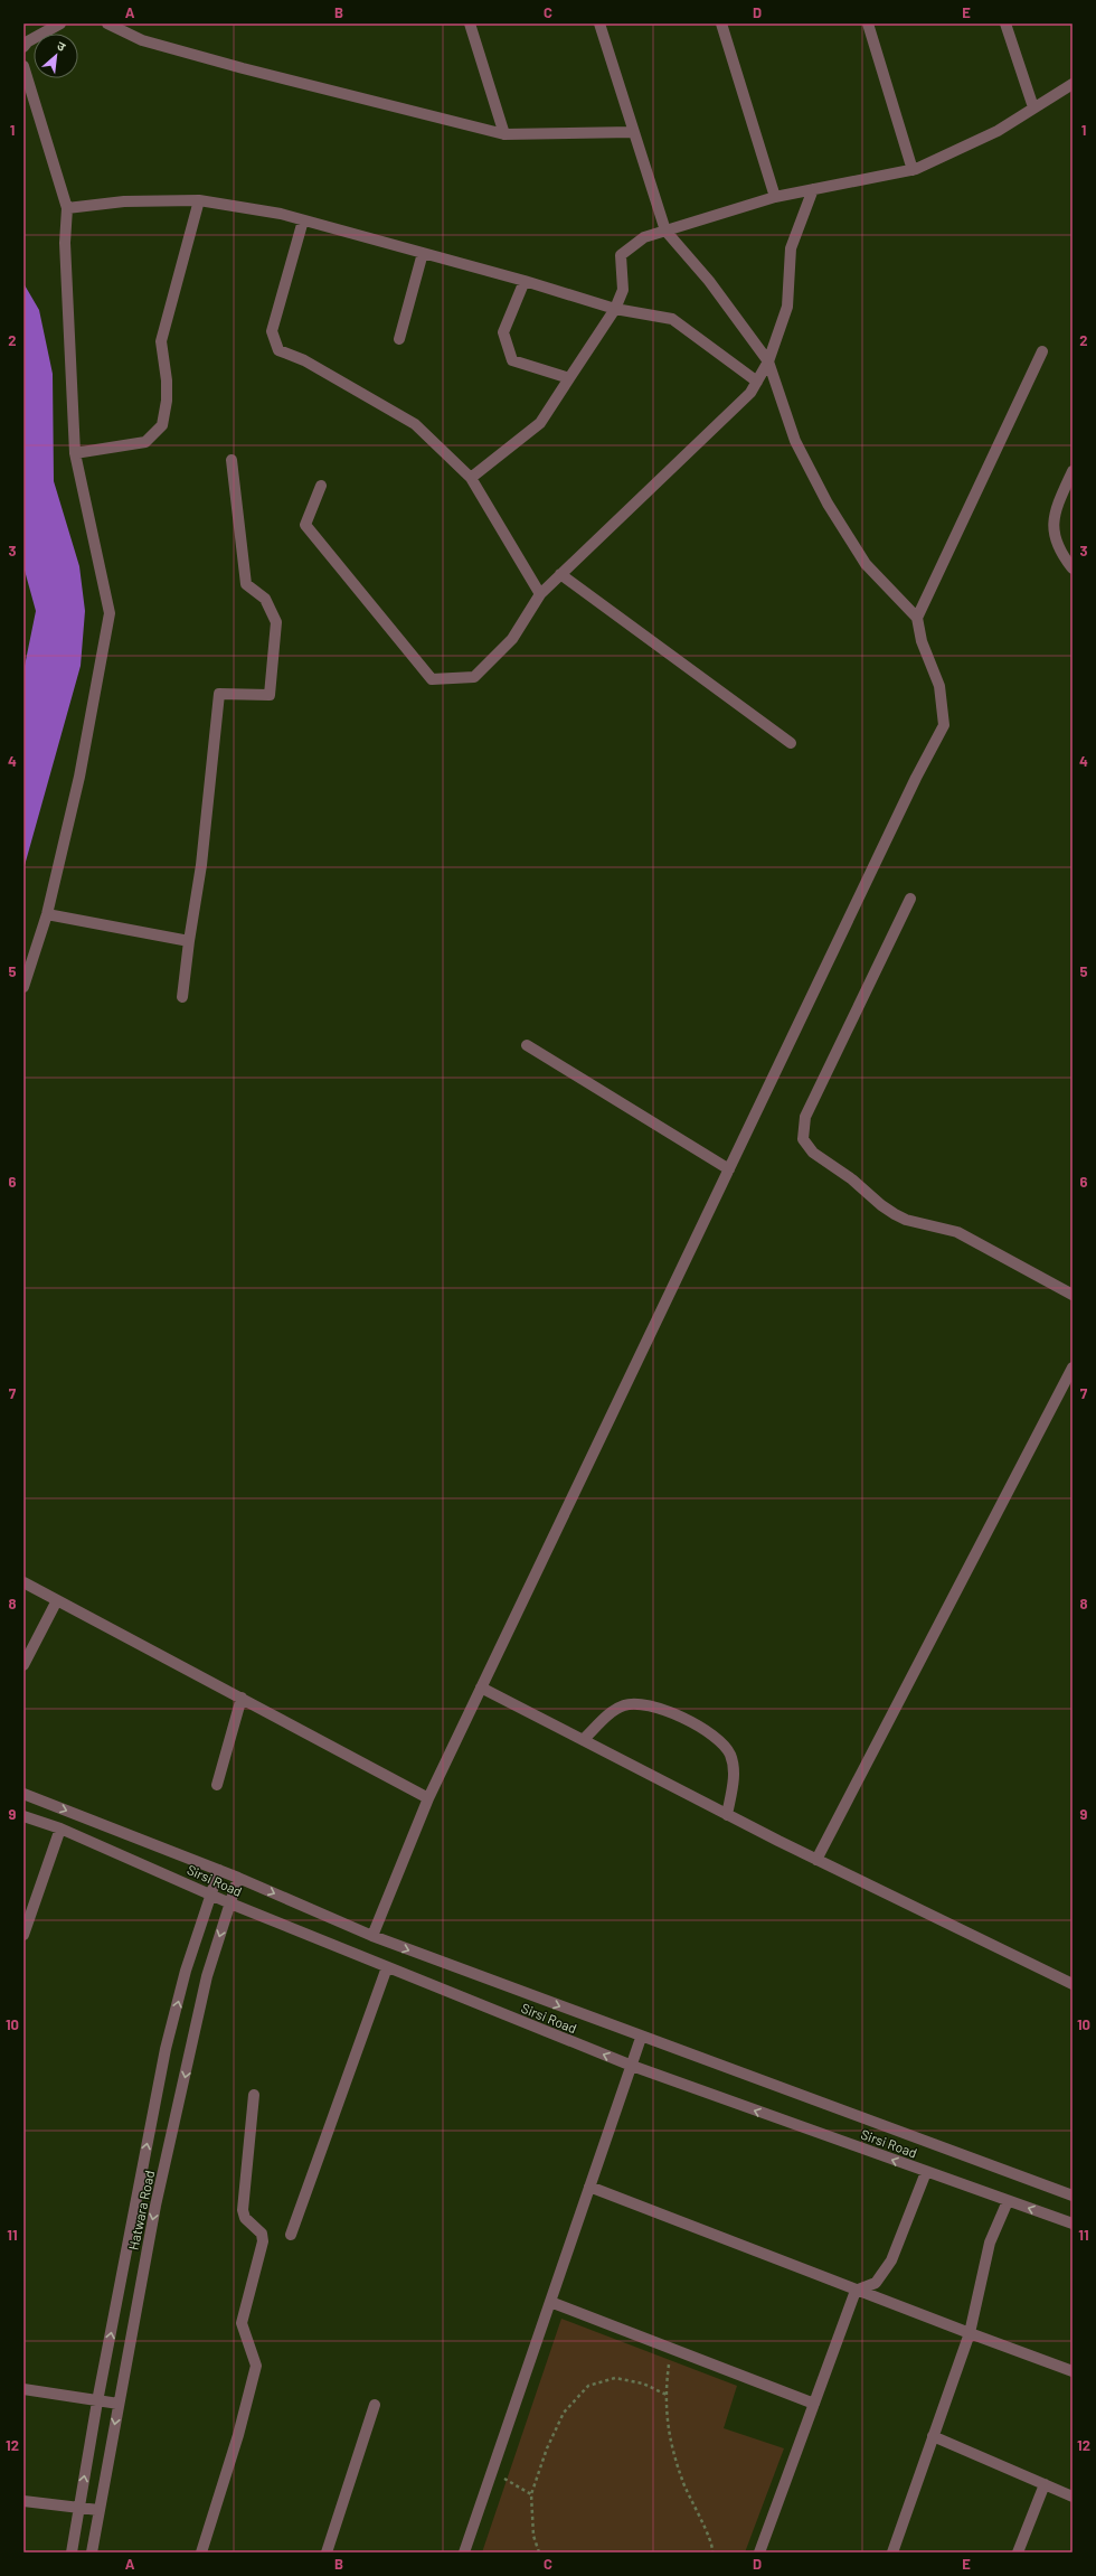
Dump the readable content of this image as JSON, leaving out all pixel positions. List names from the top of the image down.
{
  "streets": {
    "street": ["Sirsi Road", "Hatwara Road"]
  },
  "crossings": [
    ["Sirsi Road", "Hatwara Road"]
  ],
  "north": "top right",
  "grid": {
    "columns": [
      "A",
      "B",
      "C",
      "D",
      "E"
    ],
    "rows": [
      "1",
      "2",
      "3",
      "4",
      "5",
      "6",
      "7",
      "8",
      "9",
      "10",
      "11",
      "12"
    ]
  }
}
